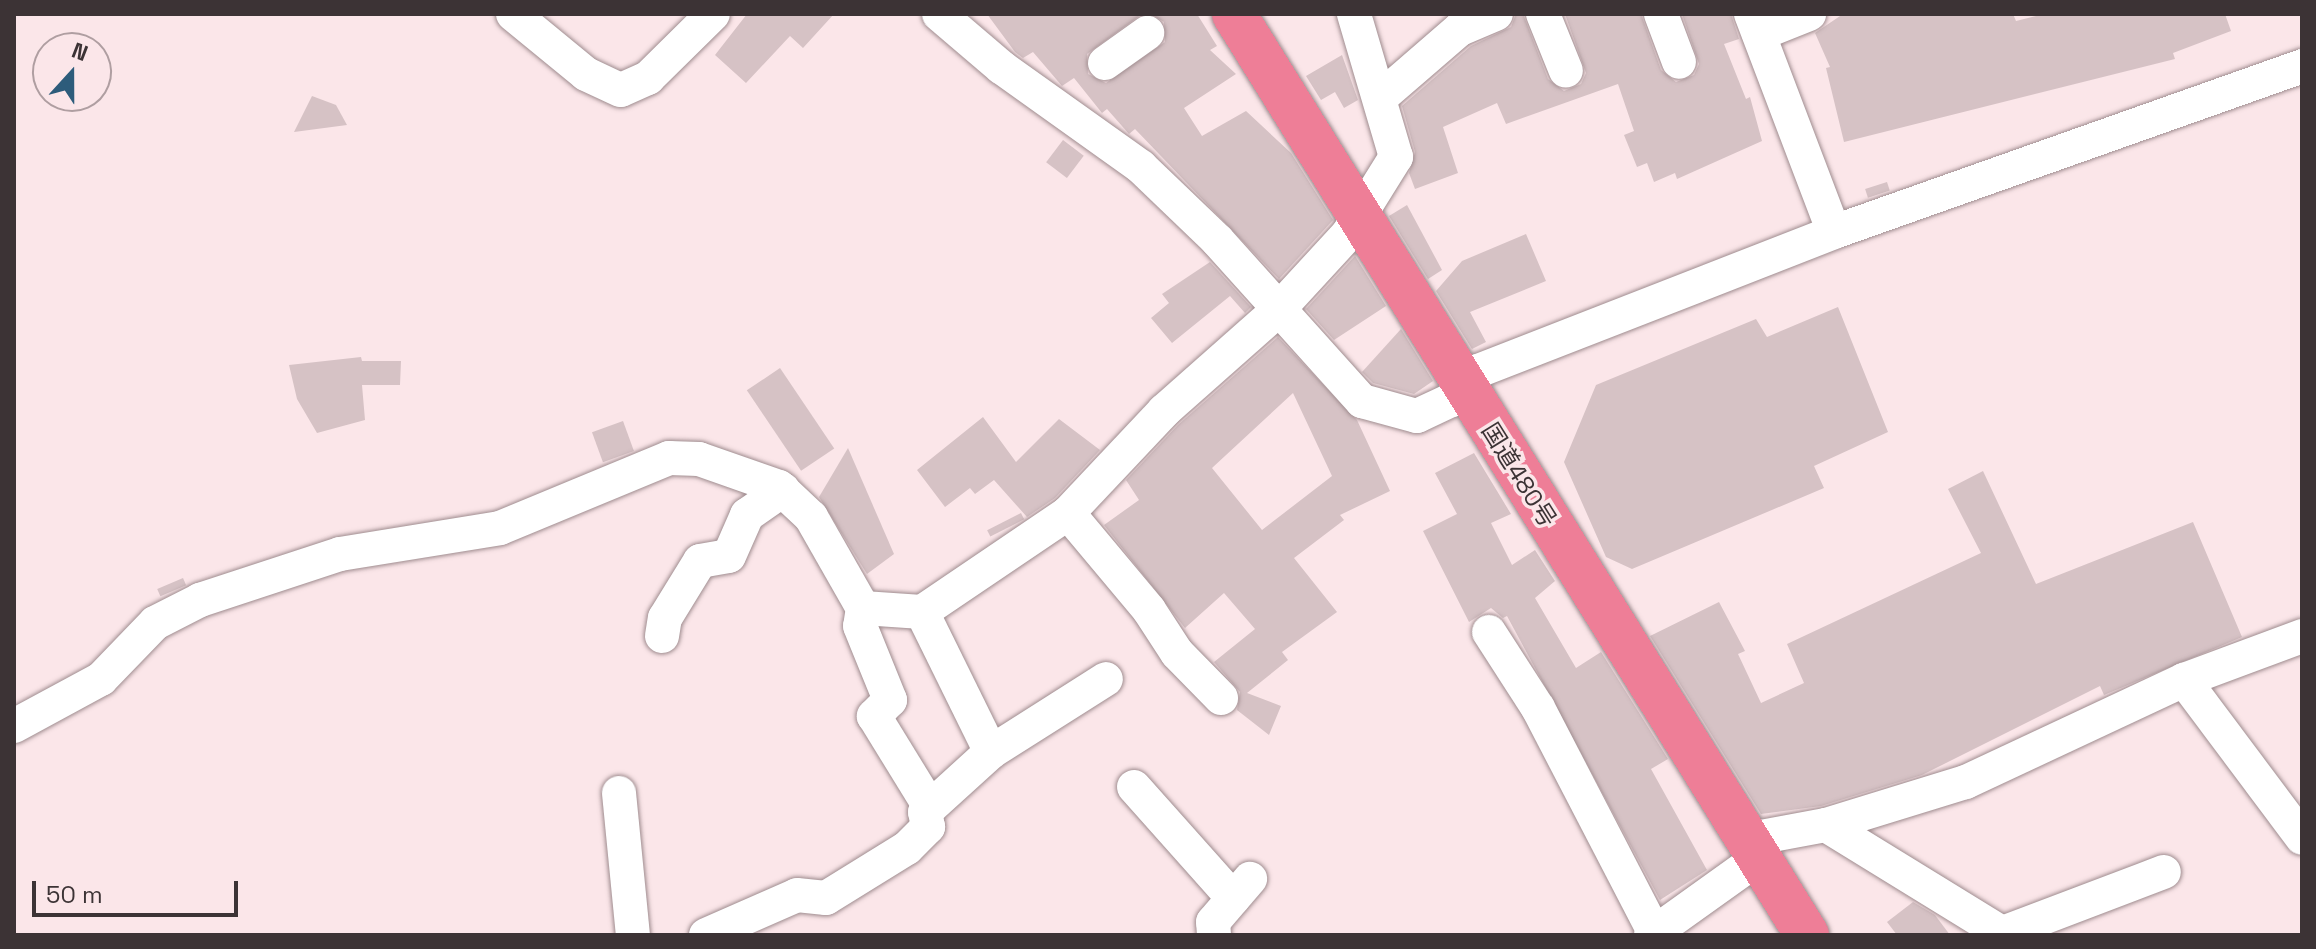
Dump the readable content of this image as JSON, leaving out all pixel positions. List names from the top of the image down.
{
  "streets": {
    "highway": ["国道480号"]
  },
  "scale_bar": "50 m",
  "north": "top"
}
